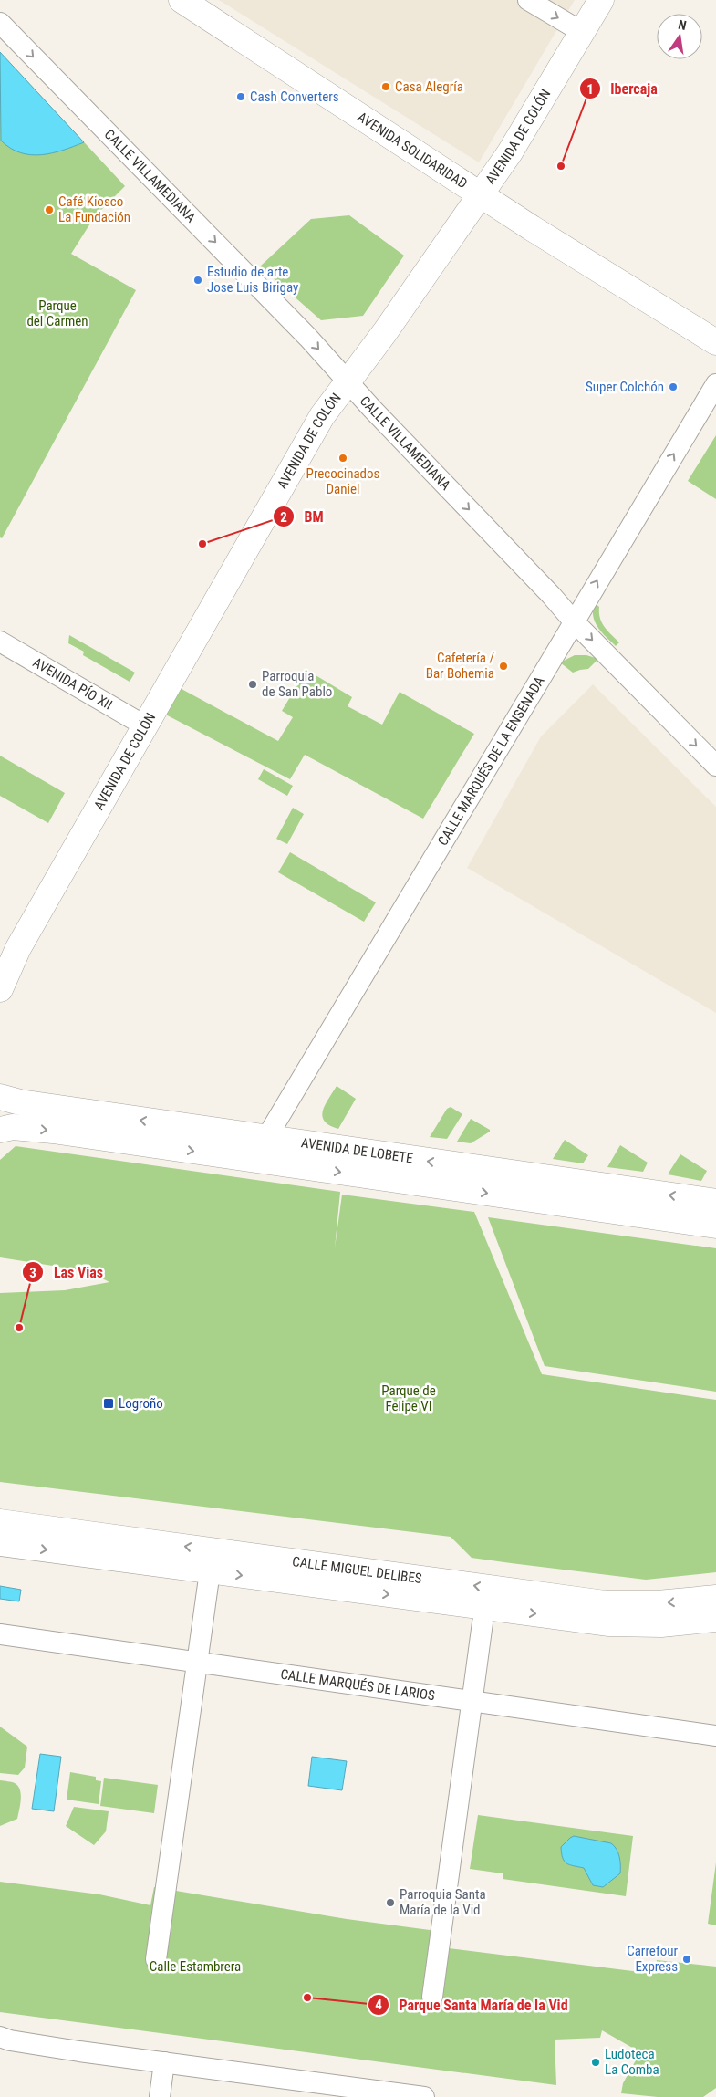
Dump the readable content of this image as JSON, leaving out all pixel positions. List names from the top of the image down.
{
  "streets": {
    "main road": [
      "AVENIDA DE COLÓN",
      "AVENIDA SOLIDARIDAD",
      "AVENIDA DE LOBETE",
      "CALLE MIGUEL DELIBES"
    ],
    "street": [
      "CALLE VILLAMEDIANA",
      "AVENIDA PÍO XII",
      "CALLE MARQUÉS DE LA ENSENADA",
      "CALLE MARQUÉS DE LARIOS"
    ]
  },
  "crossings": [
    ["AVENIDA DE COLÓN", "AVENIDA SOLIDARIDAD"],
    ["AVENIDA DE COLÓN", "CALLE VILLAMEDIANA"],
    ["AVENIDA DE COLÓN", "AVENIDA PÍO XII"],
    ["CALLE VILLAMEDIANA", "CALLE MARQUÉS DE LA ENSENADA"],
    ["CALLE MARQUÉS DE LA ENSENADA", "AVENIDA DE LOBETE"]
  ],
  "one_way": ["CALLE VILLAMEDIANA"],
  "parks": ["Parque del Carmen", "Parque de Felipe VI", "Calle Estambrera"],
  "places": {
    "other": [
      "Casa Alegría",
      "Cash Converters",
      "Ibercaja",
      "Café Kiosco La Fundación",
      "Estudio de arte Jose Luis Birigay",
      "Super Colchón",
      "Precocinados Daniel",
      "BM",
      "Cafetería / Bar Bohemia",
      "Parroquia de San Pablo",
      "Las Vias",
      "Parroquia Santa María de la Vid",
      "Carrefour Express",
      "Parque Santa María de la Vid",
      "Ludoteca La Comba"
    ],
    "transit": ["Logroño"]
  },
  "north": "top"
}
